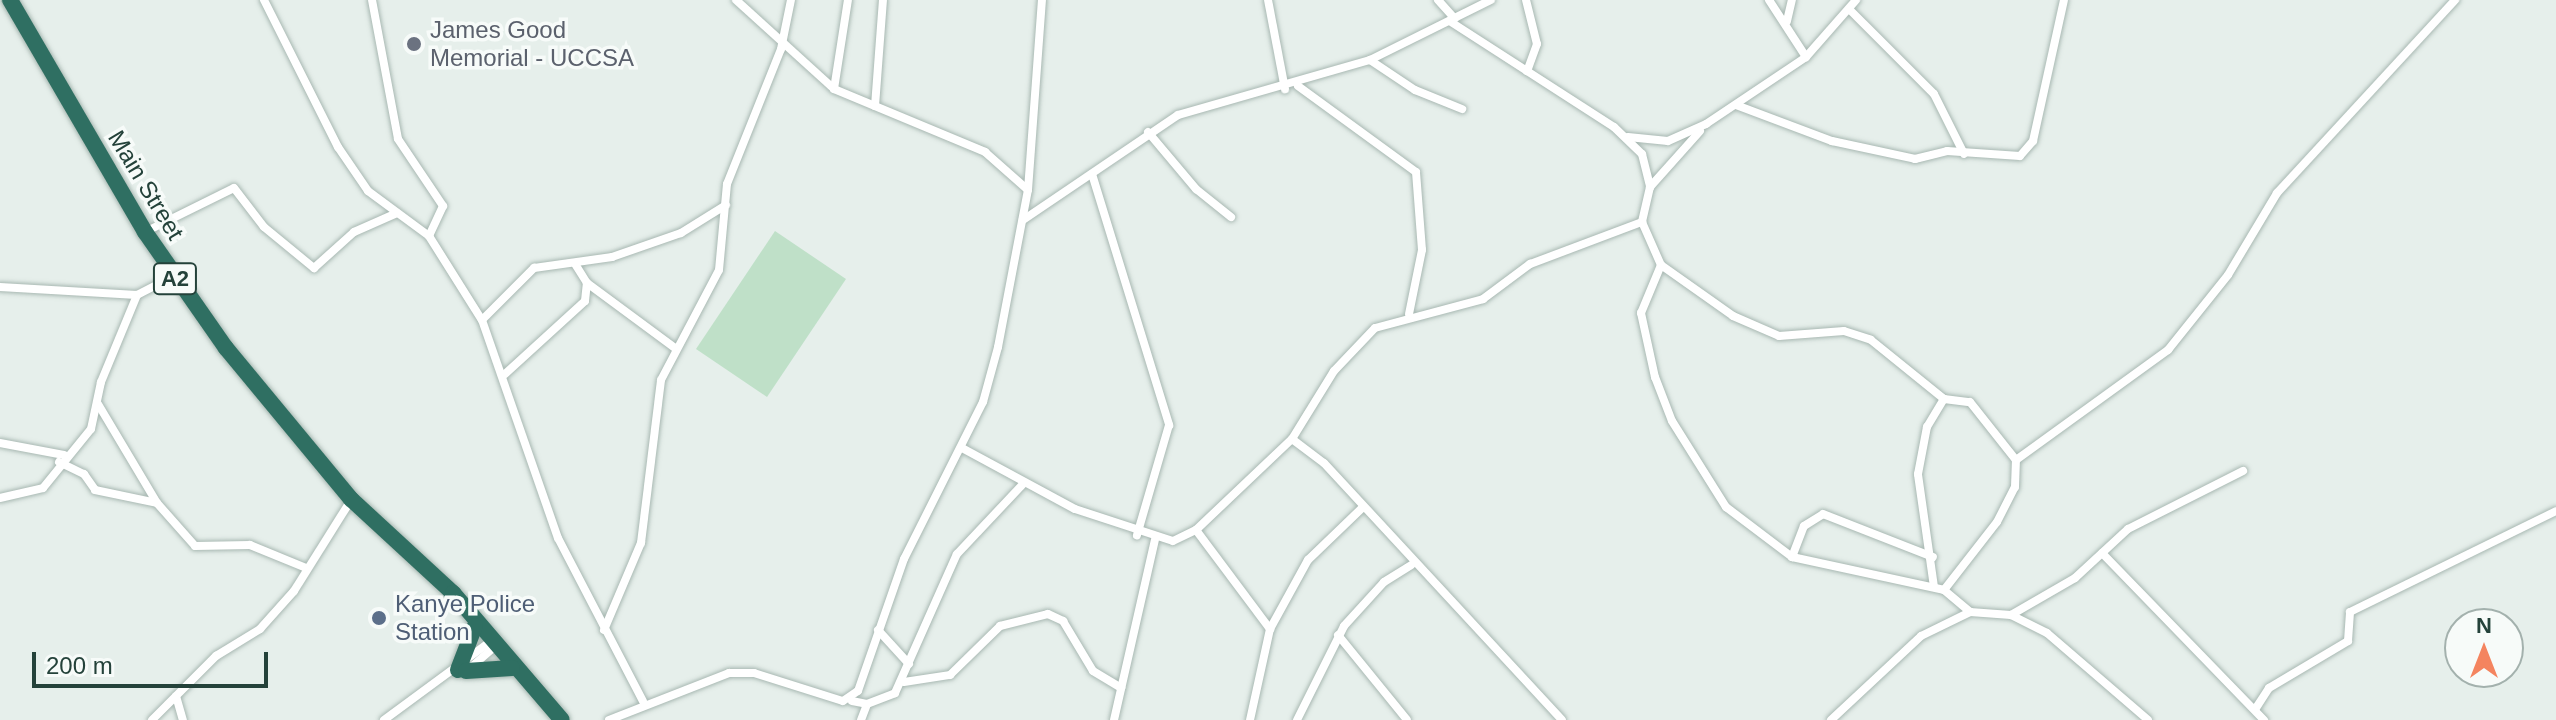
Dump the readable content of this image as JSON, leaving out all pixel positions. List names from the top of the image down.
{
  "streets": {
    "highway": ["Main Street", "A2"]
  },
  "places": ["James Good Memorial - UCCSA", "Kanye Police Station"],
  "scale_bar": "200 m",
  "north": "top"
}
